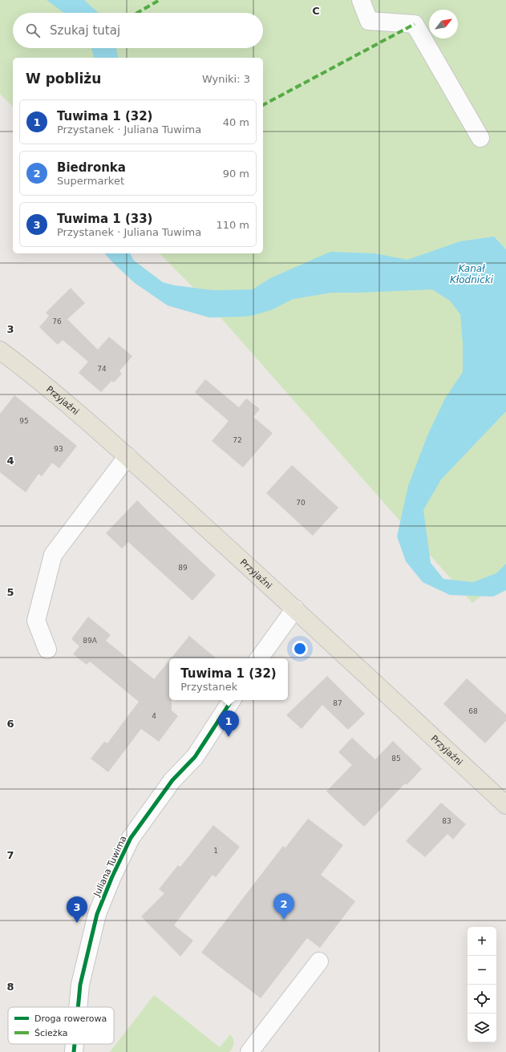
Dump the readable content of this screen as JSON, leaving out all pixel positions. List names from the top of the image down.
{
  "streets": {
    "main road": ["Przyjaźni"],
    "street": ["Juliana Tuwima"]
  },
  "water": ["Kanał Kłodnicki"],
  "house_numbers": [
    "76",
    "74",
    "95",
    "72",
    "93",
    "70",
    "89",
    "89A",
    "87",
    "68",
    "4",
    "85",
    "83",
    "1"
  ],
  "legend": ["Droga rowerowa", "Ścieżka"],
  "north": "top right",
  "page": {
    "search": "Szukaj tutaj",
    "heading": ["W pobliżu", "Wyniki: 3"],
    "list": [
      {
        "mark": "1",
        "name": "Tuwima 1 (32)",
        "note": "Przystanek · Juliana Tuwima",
        "value": "40 m"
      },
      {
        "mark": "2",
        "name": "Biedronka",
        "note": "Supermarket",
        "value": "90 m"
      },
      {
        "mark": "3",
        "name": "Tuwima 1 (33)",
        "note": "Przystanek · Juliana Tuwima",
        "value": "110 m"
      }
    ],
    "popup": ["Tuwima 1 (32)", "Przystanek"],
    "pins": ["1", "2", "3"],
    "map_buttons": ["+", "−"]
  },
  "grid": {
    "columns": ["C"],
    "rows": [
      "3",
      "4",
      "5",
      "6",
      "7",
      "8"
    ]
  }
}
